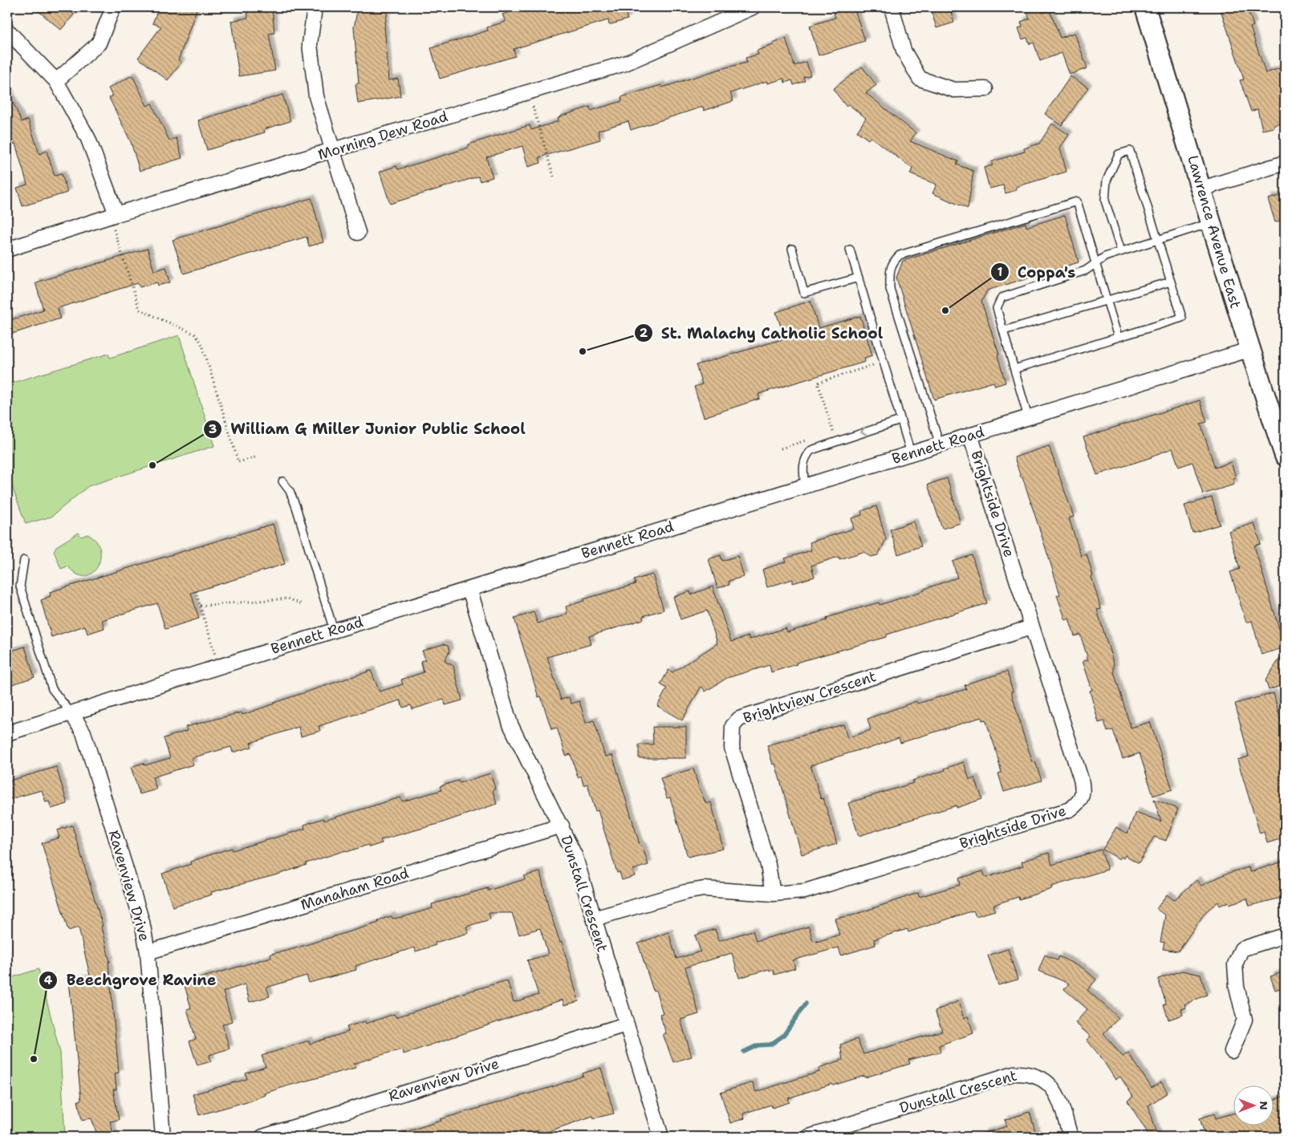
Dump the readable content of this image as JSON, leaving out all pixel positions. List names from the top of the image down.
{
  "streets": {
    "main road": ["Lawrence Avenue East"],
    "street": [
      "Morning Dew Road",
      "Bennett Road",
      "Brightside Drive",
      "Brightview Crescent",
      "Ravenview Drive",
      "Manaham Road",
      "Dunstall Crescent"
    ]
  },
  "crossings": [
    ["Lawrence Avenue East", "Bennett Road"],
    ["Bennett Road", "Brightside Drive"],
    ["Bennett Road", "Ravenview Drive"],
    ["Bennett Road", "Dunstall Crescent"],
    ["Brightside Drive", "Brightview Crescent"],
    ["Brightside Drive", "Dunstall Crescent"],
    ["Ravenview Drive", "Manaham Road"],
    ["Ravenview Drive", "Dunstall Crescent"],
    ["Manaham Road", "Dunstall Crescent"]
  ],
  "places": [
    "Coppa's",
    "St. Malachy Catholic School",
    "William G Miller Junior Public School",
    "Beechgrove Ravine"
  ],
  "north": "right"
}
